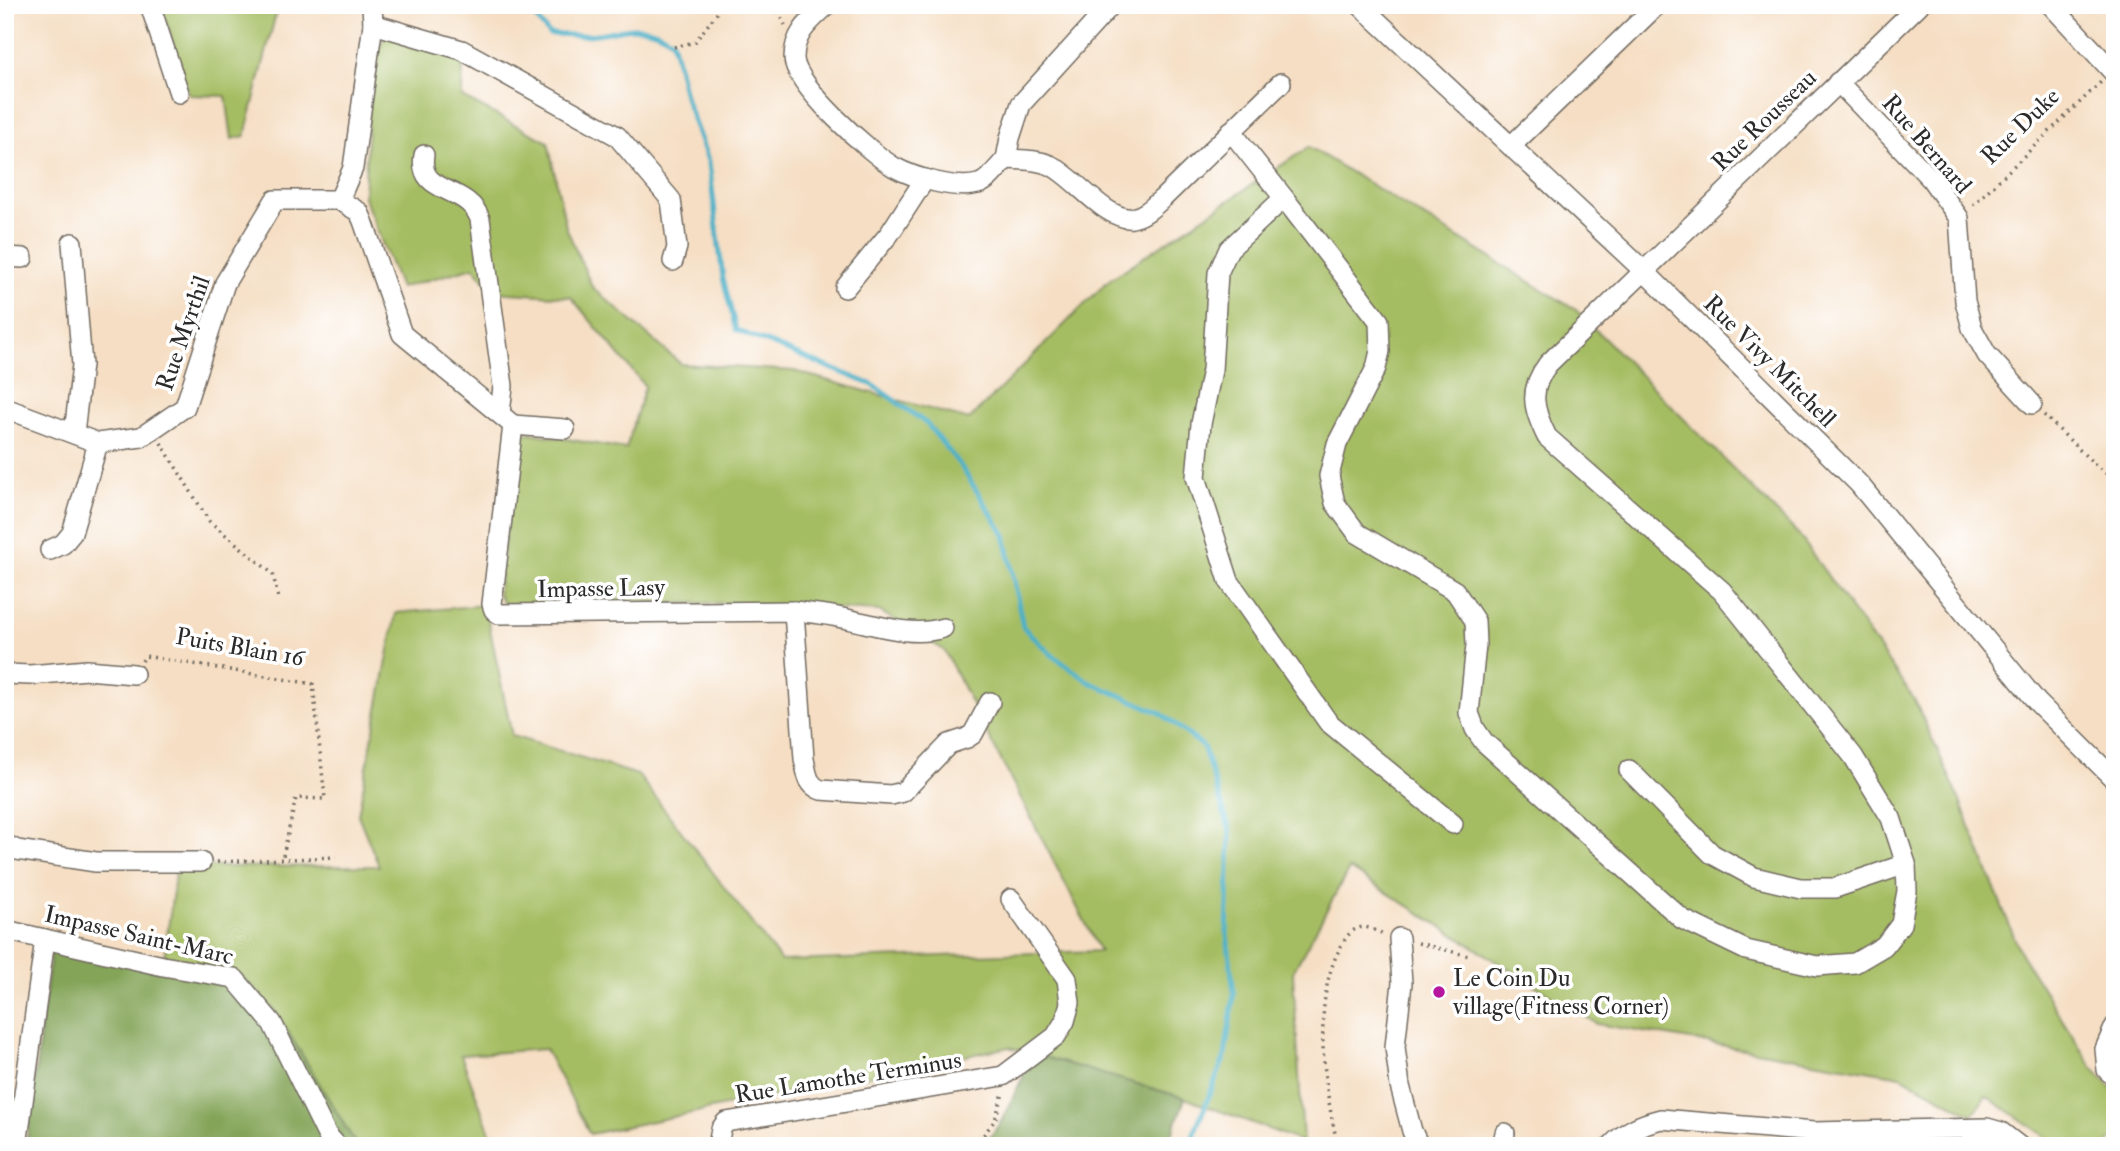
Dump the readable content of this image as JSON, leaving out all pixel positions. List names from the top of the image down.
{
  "streets": {
    "street": [
      "Rue Rousseau",
      "Rue Bernard",
      "Rue Myrthil",
      "Rue Vivy Mitchell",
      "Impasse Lasy",
      "Impasse Saint-Marc",
      "Rue Lamothe Terminus"
    ],
    "path": ["Rue Duke", "Puits Blain 16"]
  },
  "crossings": [
    ["Rue Rousseau", "Rue Bernard"],
    ["Rue Rousseau", "Rue Vivy Mitchell"],
    ["Rue Duke", "Rue Bernard"]
  ],
  "places": ["Le Coin Du village(Fitness Corner)"]
}
